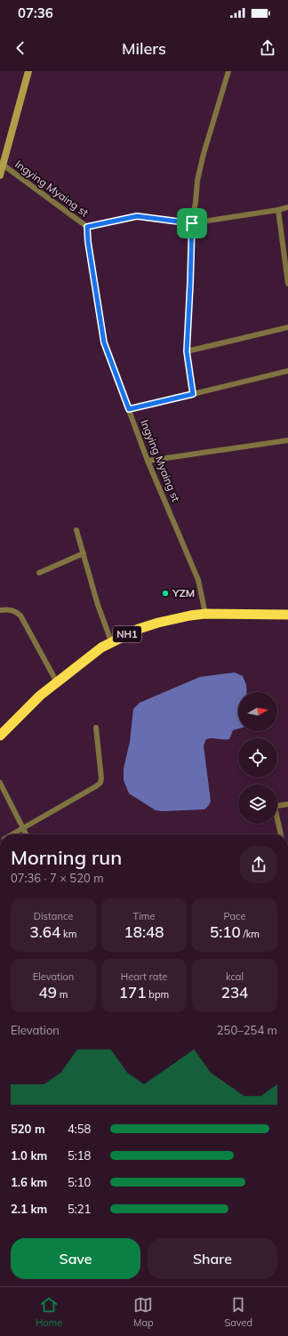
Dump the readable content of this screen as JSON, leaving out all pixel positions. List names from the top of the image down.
{
  "streets": {
    "highway": ["NH1"],
    "street": ["Ingying Myaing st"]
  },
  "crossings": [
    ["Ingying Myaing st", "NH1"]
  ],
  "places": ["YZM"],
  "north": "right",
  "page": {
    "status": "07:36",
    "header": "Milers",
    "heading": ["Morning run", "07:36 · 7 × 520 m"],
    "stats": [
      ["Distance", "3.64 km"],
      ["Time", "18:48"],
      ["Pace", "5:10 /km"],
      ["Elevation", "49 m"],
      ["Heart rate", "171 bpm"],
      ["kcal", "234"]
    ],
    "chart": ["Elevation", "250–254 m"],
    "list": [
      {
        "name": "520 m",
        "note": "4:58"
      },
      {
        "name": "1.0 km",
        "note": "5:18"
      },
      {
        "name": "1.6 km",
        "note": "5:10"
      },
      {
        "name": "2.1 km",
        "note": "5:21"
      }
    ],
    "buttons": ["Save", "Share"],
    "tabs": ["Home", "Map", "Saved"]
  }
}
